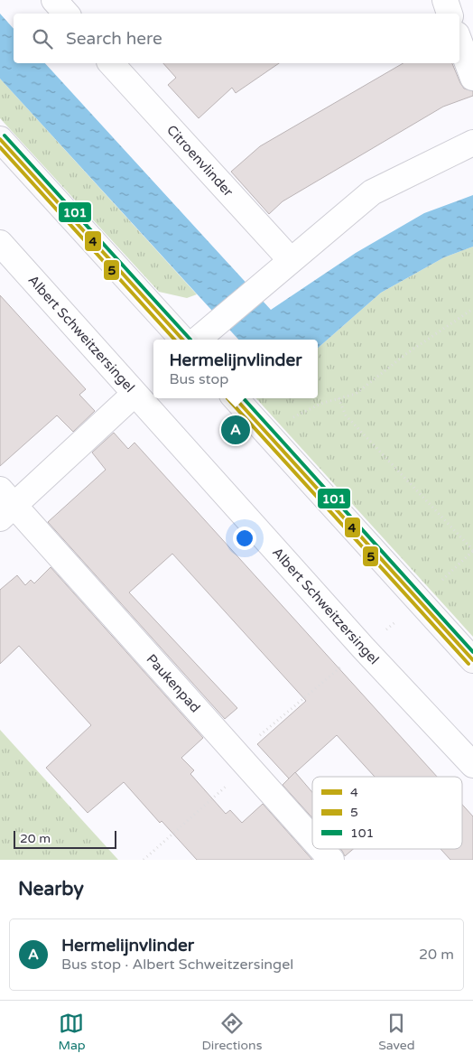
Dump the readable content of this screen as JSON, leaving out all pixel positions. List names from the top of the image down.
{
  "streets": {
    "street": ["Citroenvlinder", "Albert Schweitzersingel", "Paukenpad"]
  },
  "crossings": [
    ["Albert Schweitzersingel", "Paukenpad"]
  ],
  "lines": ["transit line 101", "transit line 4", "transit line 5"],
  "legend": ["4", "5", "101"],
  "scale_bar": "20 m",
  "page": {
    "search": "Search here",
    "popup": ["Hermelijnvlinder", "Bus stop"],
    "pins": "A",
    "scale": "20 m",
    "heading": "Nearby",
    "list": [
      {
        "mark": "A",
        "name": "Hermelijnvlinder",
        "note": "Bus stop · Albert Schweitzersingel",
        "value": "20 m"
      }
    ],
    "nav": ["Map", "Directions", "Saved"]
  }
}
